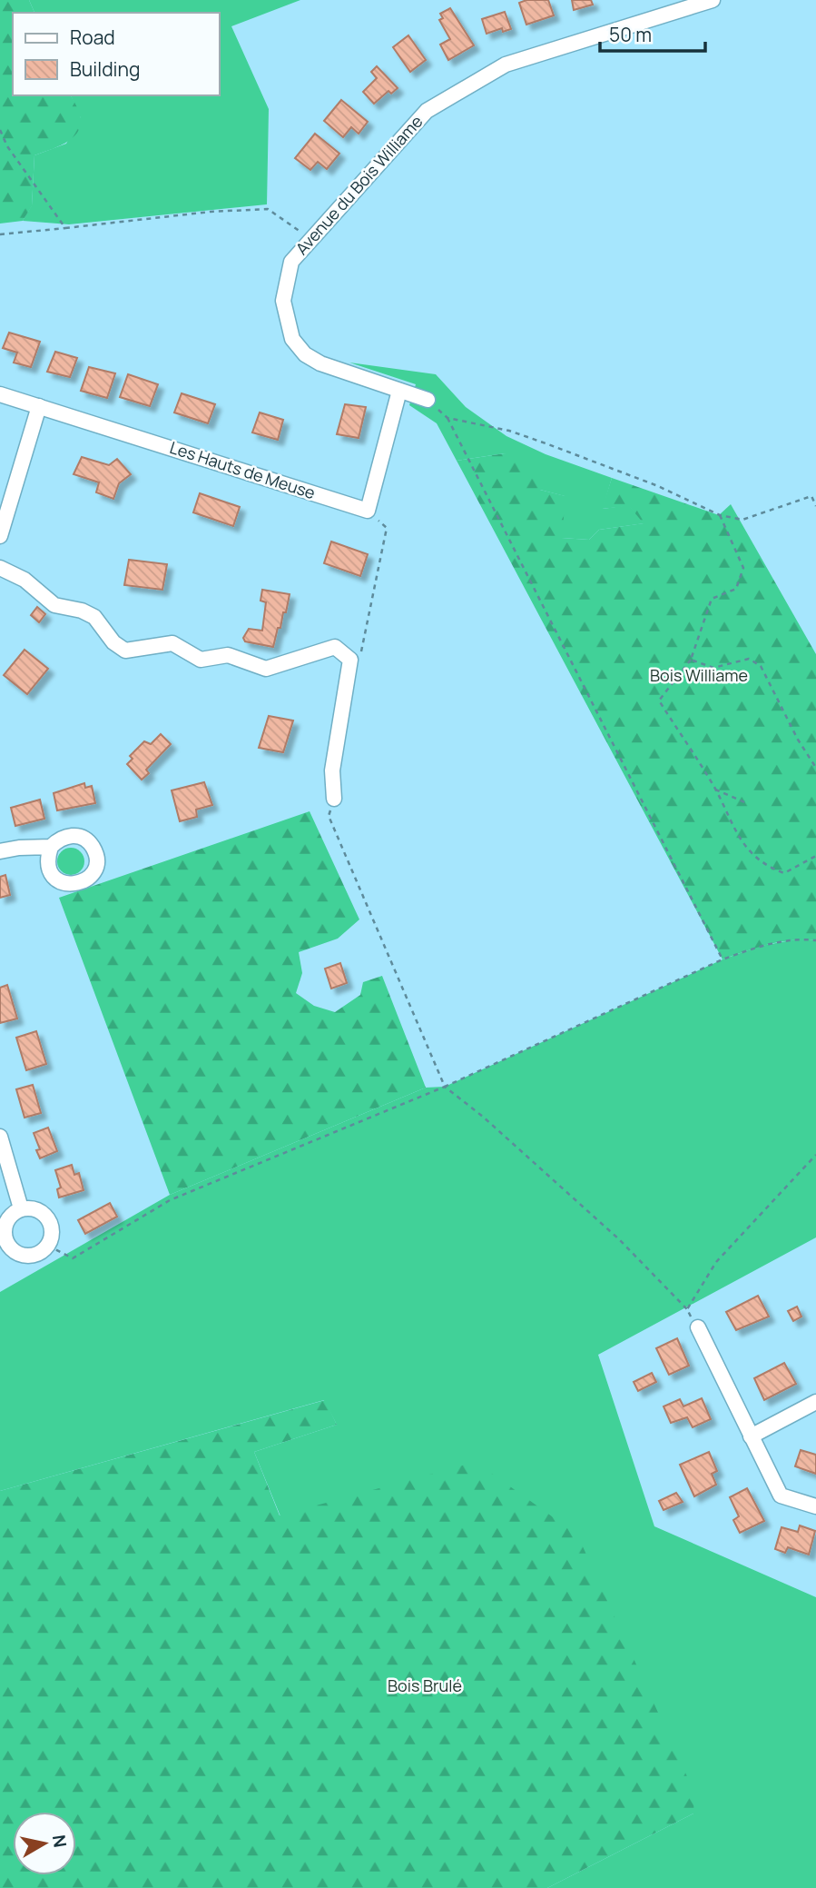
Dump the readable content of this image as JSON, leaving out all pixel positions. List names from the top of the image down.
{
  "streets": {
    "street": ["Avenue du Bois Williame", "Les Hauts de Meuse"]
  },
  "parks": ["Bois Williame", "Bois Brulé"],
  "legend": ["Road", "Building"],
  "scale_bar": "50 m",
  "north": "right"
}
